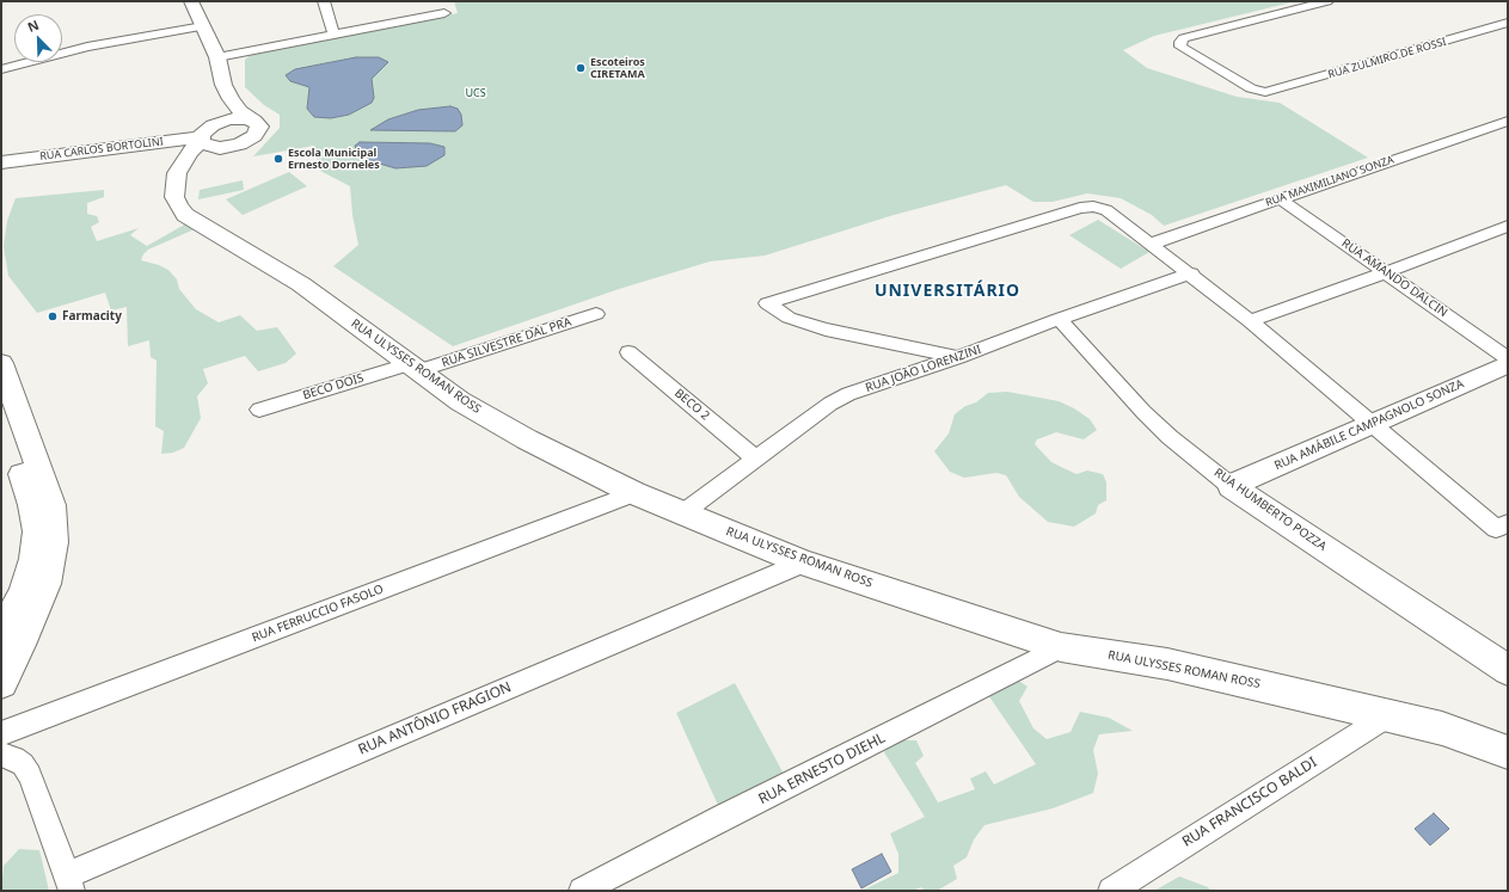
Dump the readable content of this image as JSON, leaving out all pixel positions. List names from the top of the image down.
{
  "streets": {
    "street": [
      "RUA ZULMIRO DE ROSSI",
      "RUA CARLOS BORTOLINI",
      "RUA MAXIMILIANO SONZA",
      "RUA AMANDO DALCIN",
      "RUA SILVESTRE DAL PRA",
      "RUA ULYSSES ROMAN ROSS",
      "RUA JOÃO LORENZINI",
      "BECO DOIS",
      "BECO 2",
      "RUA AMÁBILE CAMPAGNOLO SONZA",
      "RUA HUMBERTO POZZA",
      "RUA FERRUCCIO FASOLO",
      "RUA ANTÔNIO FRAGION",
      "RUA ERNESTO DIEHL",
      "RUA FRANCISCO BALDI"
    ]
  },
  "crossings": [
    ["RUA MAXIMILIANO SONZA", "RUA AMANDO DALCIN"],
    ["RUA SILVESTRE DAL PRA", "RUA ULYSSES ROMAN ROSS"],
    ["RUA SILVESTRE DAL PRA", "BECO DOIS"],
    ["RUA ULYSSES ROMAN ROSS", "RUA JOÃO LORENZINI"],
    ["RUA ULYSSES ROMAN ROSS", "BECO DOIS"],
    ["RUA ULYSSES ROMAN ROSS", "RUA FERRUCCIO FASOLO"],
    ["RUA ULYSSES ROMAN ROSS", "RUA ANTÔNIO FRAGION"],
    ["RUA ULYSSES ROMAN ROSS", "RUA ERNESTO DIEHL"],
    ["RUA ULYSSES ROMAN ROSS", "RUA FRANCISCO BALDI"],
    ["RUA JOÃO LORENZINI", "BECO 2"],
    ["RUA JOÃO LORENZINI", "RUA HUMBERTO POZZA"],
    ["RUA AMÁBILE CAMPAGNOLO SONZA", "RUA HUMBERTO POZZA"]
  ],
  "districts": ["UNIVERSITÁRIO"],
  "parks": ["UCS"],
  "places": ["Escoteiros CIRETAMA", "Escola Municipal Ernesto Dorneles", "Farmacity"],
  "north": "top left"
}
